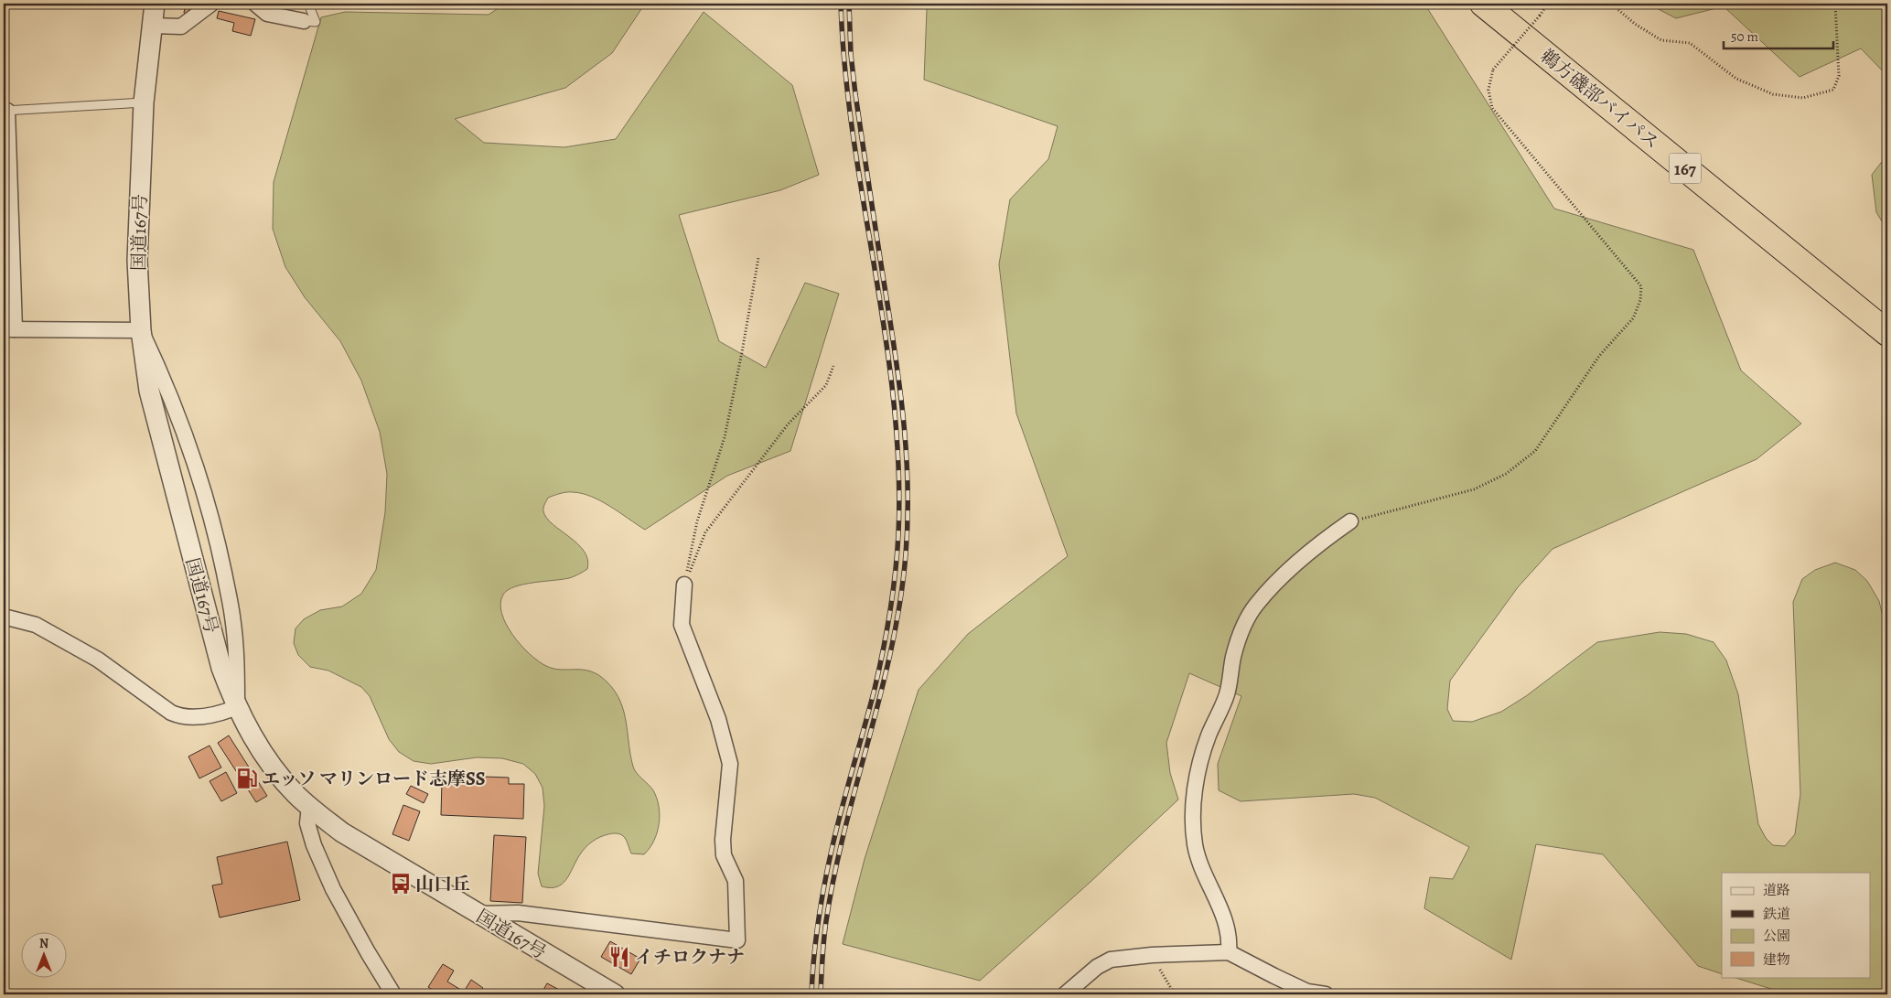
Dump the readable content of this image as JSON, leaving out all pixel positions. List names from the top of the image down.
{
  "streets": {
    "highway": ["鵜方磯部バイパス", "167"],
    "street": ["国道167号"]
  },
  "places": {
    "fuel station": ["エッソ マリンロード志摩SS"],
    "bus stop": ["山口丘"],
    "restaurant": ["イチロクナナ"]
  },
  "legend": [
    "道路",
    "鉄道",
    "公園",
    "建物"
  ],
  "scale_bar": "50 m",
  "north": "top"
}
